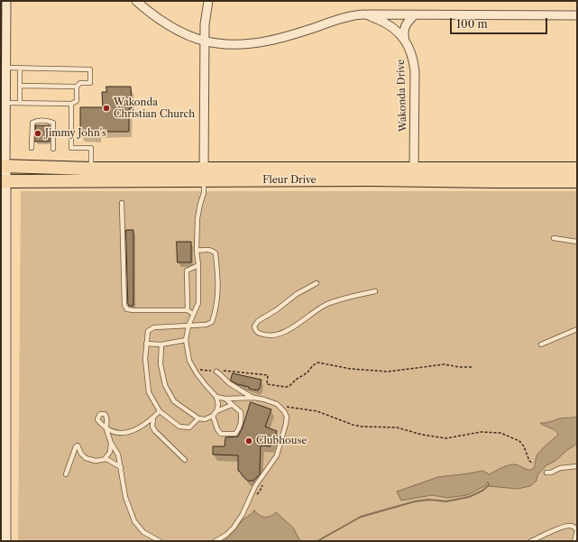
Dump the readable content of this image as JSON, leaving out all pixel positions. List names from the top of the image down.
{
  "streets": {
    "main road": ["Fleur Drive"],
    "street": ["Wakonda Drive"]
  },
  "crossings": [
    ["Wakonda Drive", "Fleur Drive"]
  ],
  "places": ["Wakonda Christian Church", "Jimmy John's", "Clubhouse"],
  "scale_bar": "100 m"
}
